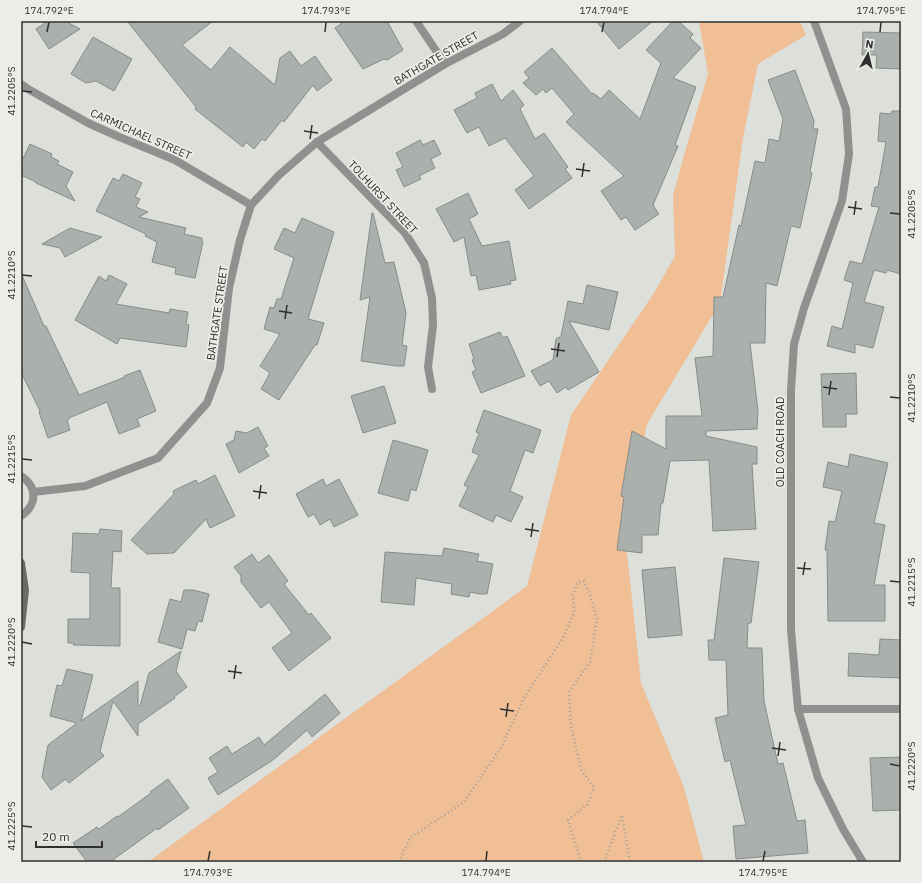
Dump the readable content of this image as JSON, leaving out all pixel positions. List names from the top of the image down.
{
  "streets": {
    "street": [
      "BATHGATE STREET",
      "CARMICHAEL STREET",
      "TOLHURST STREET",
      "OLD COACH ROAD"
    ]
  },
  "crossings": [
    ["BATHGATE STREET", "CARMICHAEL STREET"],
    ["BATHGATE STREET", "TOLHURST STREET"]
  ],
  "scale_bar": "20 m",
  "north": "top",
  "coordinates": [
    "174.792°E",
    "174.793°E",
    "174.794°E",
    "174.795°E",
    "41.2205°S",
    "41.2210°S",
    "41.2215°S",
    "41.2220°S",
    "41.2225°S"
  ]
}
